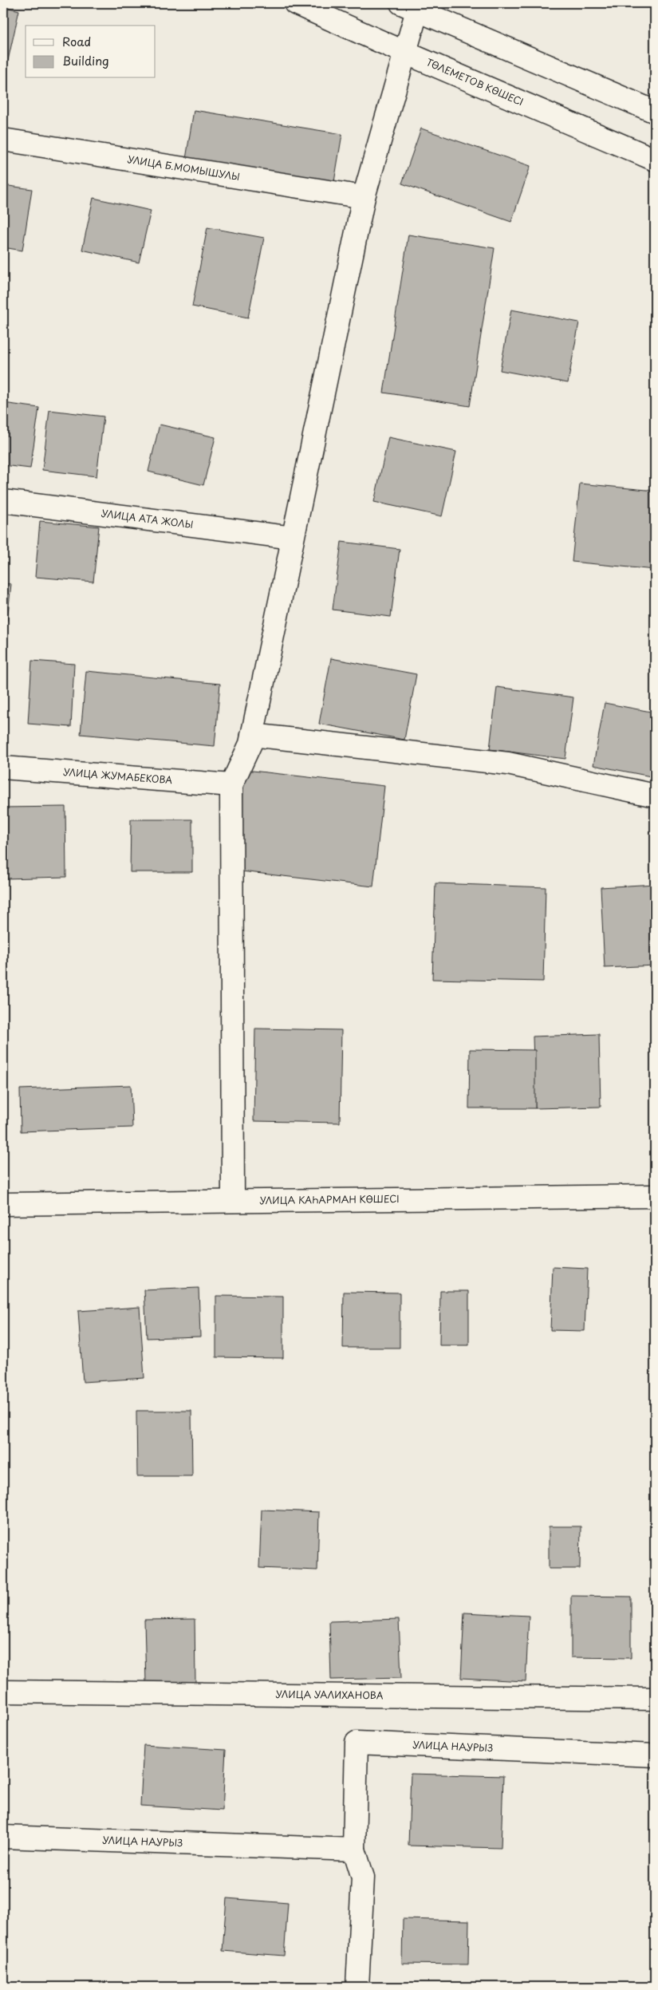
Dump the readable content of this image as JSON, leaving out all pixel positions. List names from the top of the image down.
{
  "streets": {
    "street": [
      "ТӨЛЕМЕТОВ КӨШЕСІ",
      "УЛИЦА Б.МОМЫШУЛЫ",
      "УЛИЦА АТА ЖОЛЫ",
      "УЛИЦА ЖУМАБЕКОВА",
      "УЛИЦА КАҺАРМАН КӨШЕСІ",
      "УЛИЦА УАЛИХАНОВА",
      "УЛИЦА НАУРЫЗ"
    ]
  },
  "legend": ["Road", "Building"]
}
